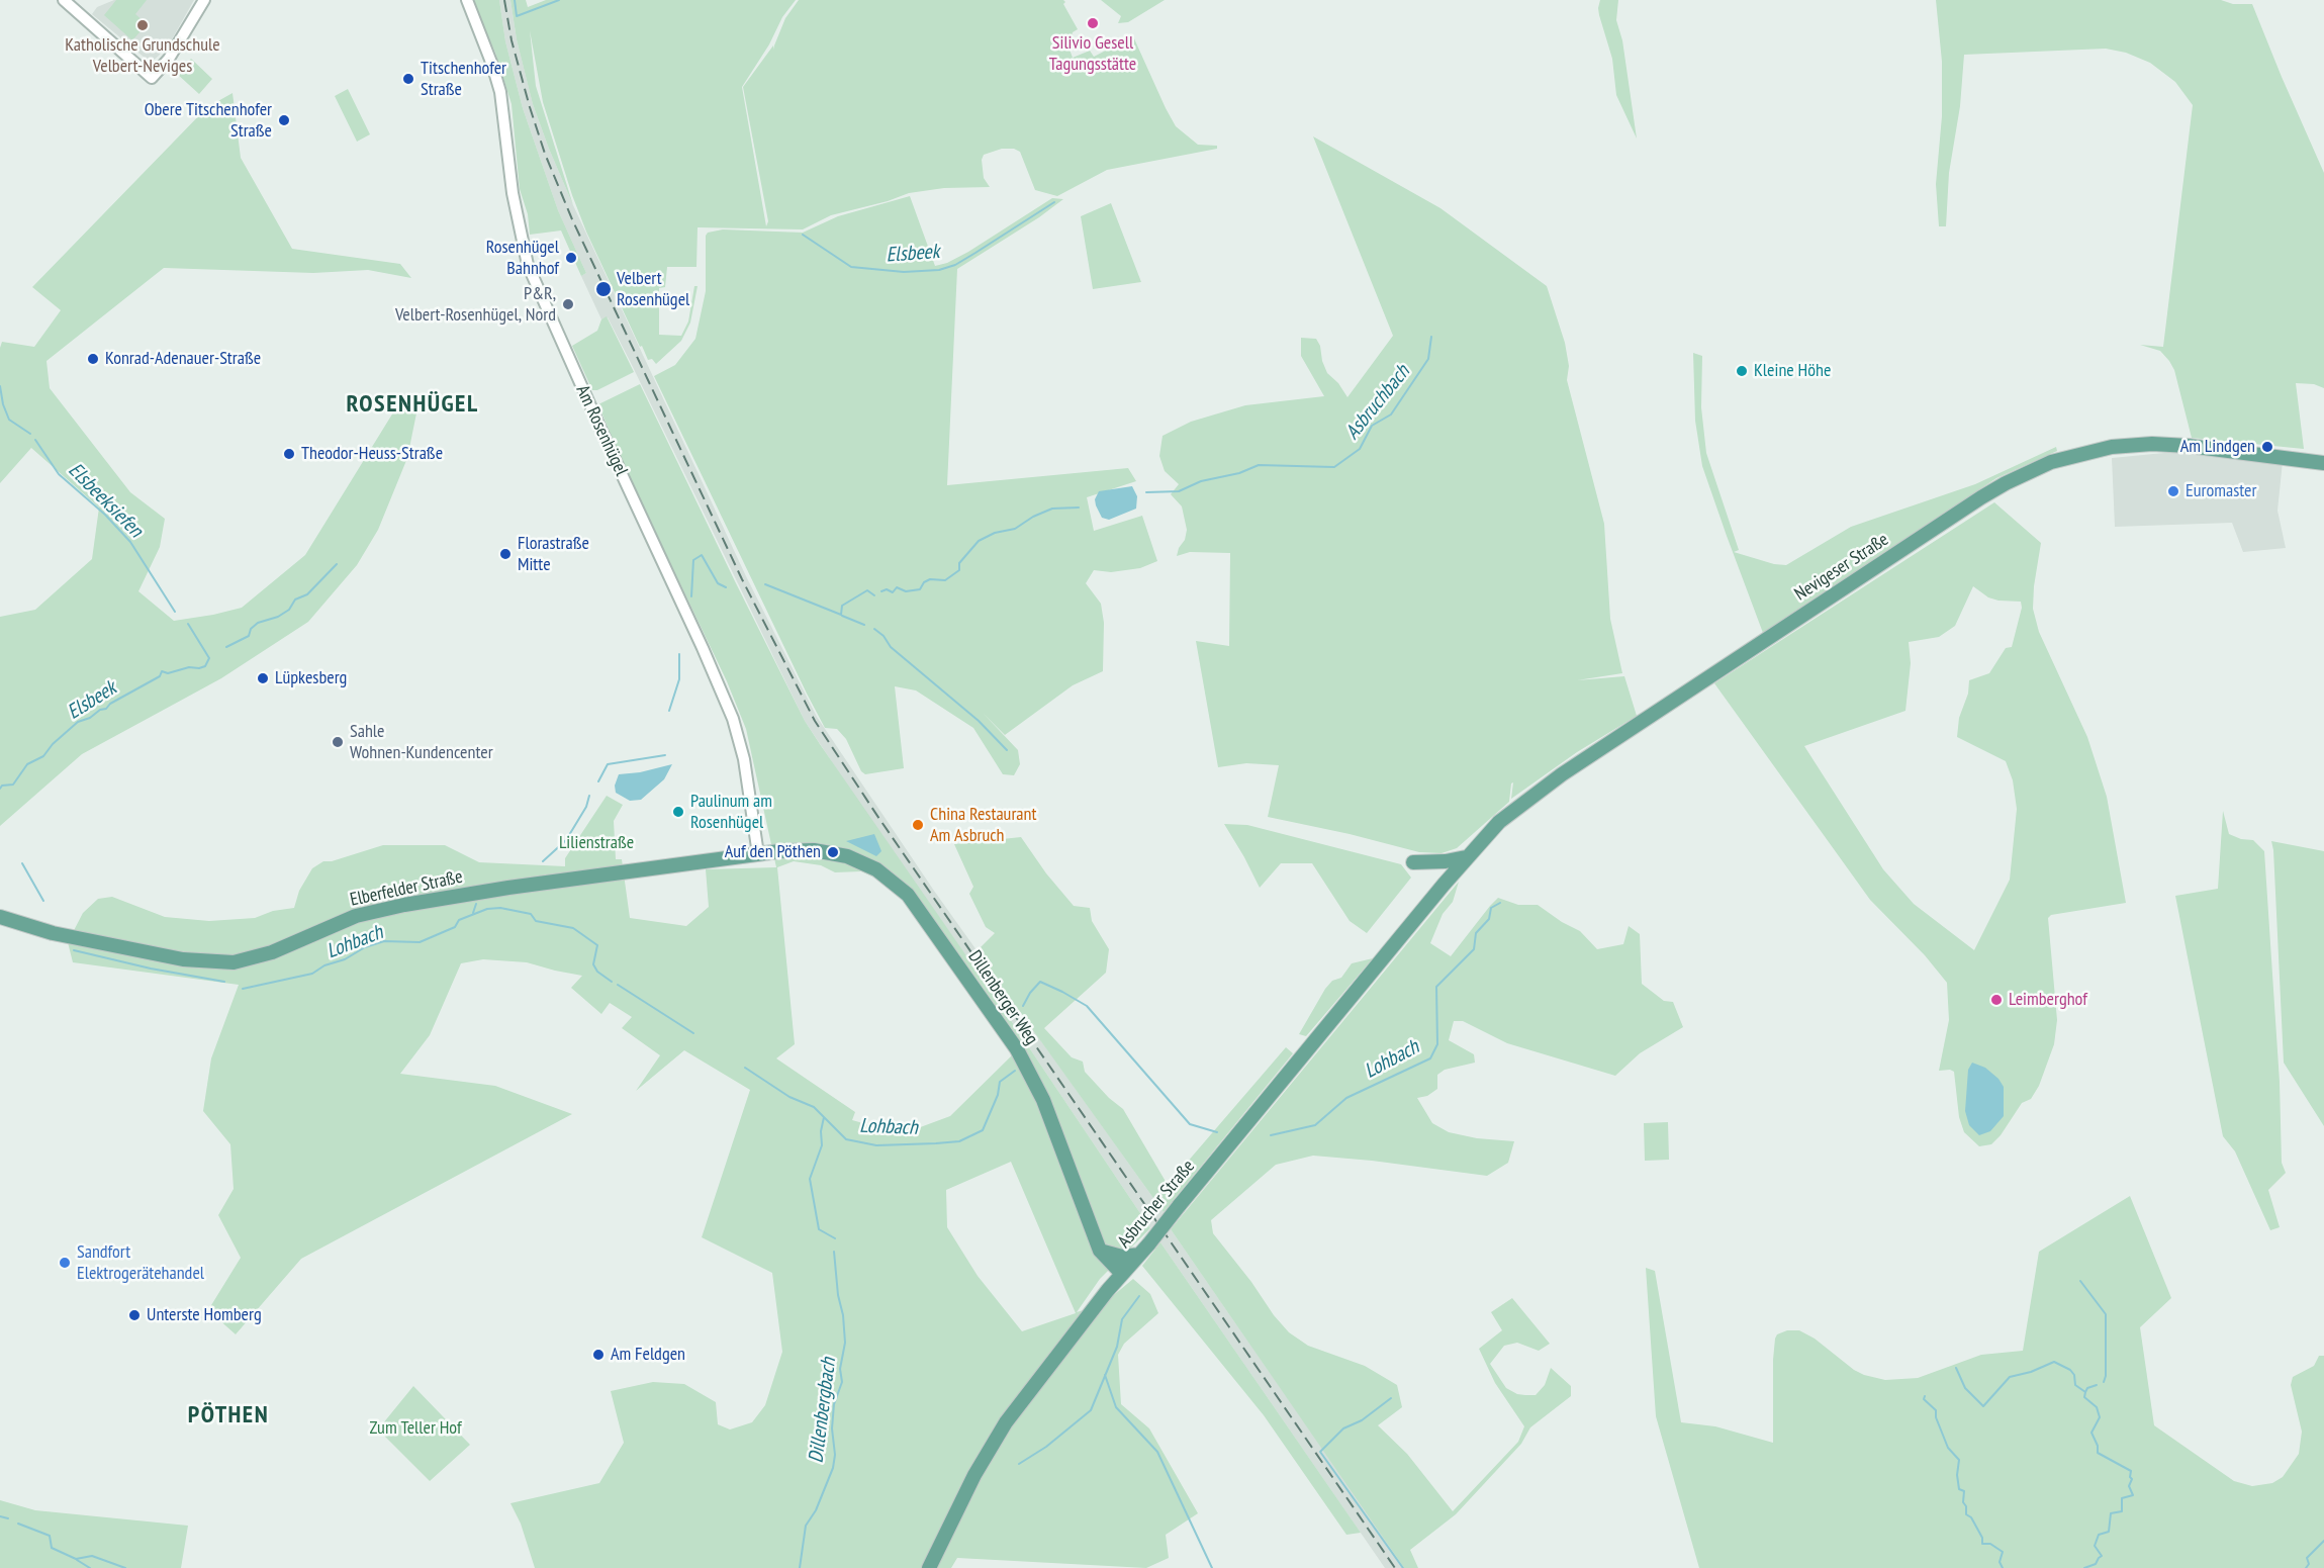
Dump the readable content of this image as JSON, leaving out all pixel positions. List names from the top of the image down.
{
  "streets": {
    "main road": [
      "Nevigeser Straße",
      "Elberfelder Straße",
      "Dillenberger Weg",
      "Asbrucher Straße"
    ],
    "street": ["Am Rosenhügel"]
  },
  "crossings": [
    ["Am Rosenhügel", "Elberfelder Straße"],
    ["Am Rosenhügel", "Dillenberger Weg"],
    ["Nevigeser Straße", "Asbrucher Straße"],
    ["Elberfelder Straße", "Dillenberger Weg"],
    ["Dillenberger Weg", "Asbrucher Straße"]
  ],
  "districts": ["ROSENHÜGEL", "PÖTHEN"],
  "water": [
    "Elsbeek",
    "Asbruchbach",
    "Elsbeeksiefen",
    "Lohbach",
    "Dillenbergbach"
  ],
  "parks": ["Lilienstraße", "Zum Teller Hof"],
  "places": [
    "Silivio Gesell Tagungsstätte",
    "Katholische Grundschule Velbert-Neviges",
    "Titschenhofer Straße",
    "Obere Titschenhofer Straße",
    "Rosenhügel Bahnhof",
    "Velbert Rosenhügel",
    "P&R, Velbert-Rosenhügel, Nord",
    "Konrad-Adenauer-Straße",
    "Kleine Höhe",
    "Am Lindgen",
    "Theodor-Heuss-Straße",
    "Euromaster",
    "Florastraße Mitte",
    "Lüpkesberg",
    "Sahle Wohnen-Kundencenter",
    "Paulinum am Rosenhügel",
    "China Restaurant Am Asbruch",
    "Auf den Pöthen",
    "Leimberghof",
    "Sandfort Elektrogerätehandel",
    "Unterste Homberg",
    "Am Feldgen"
  ]
}
